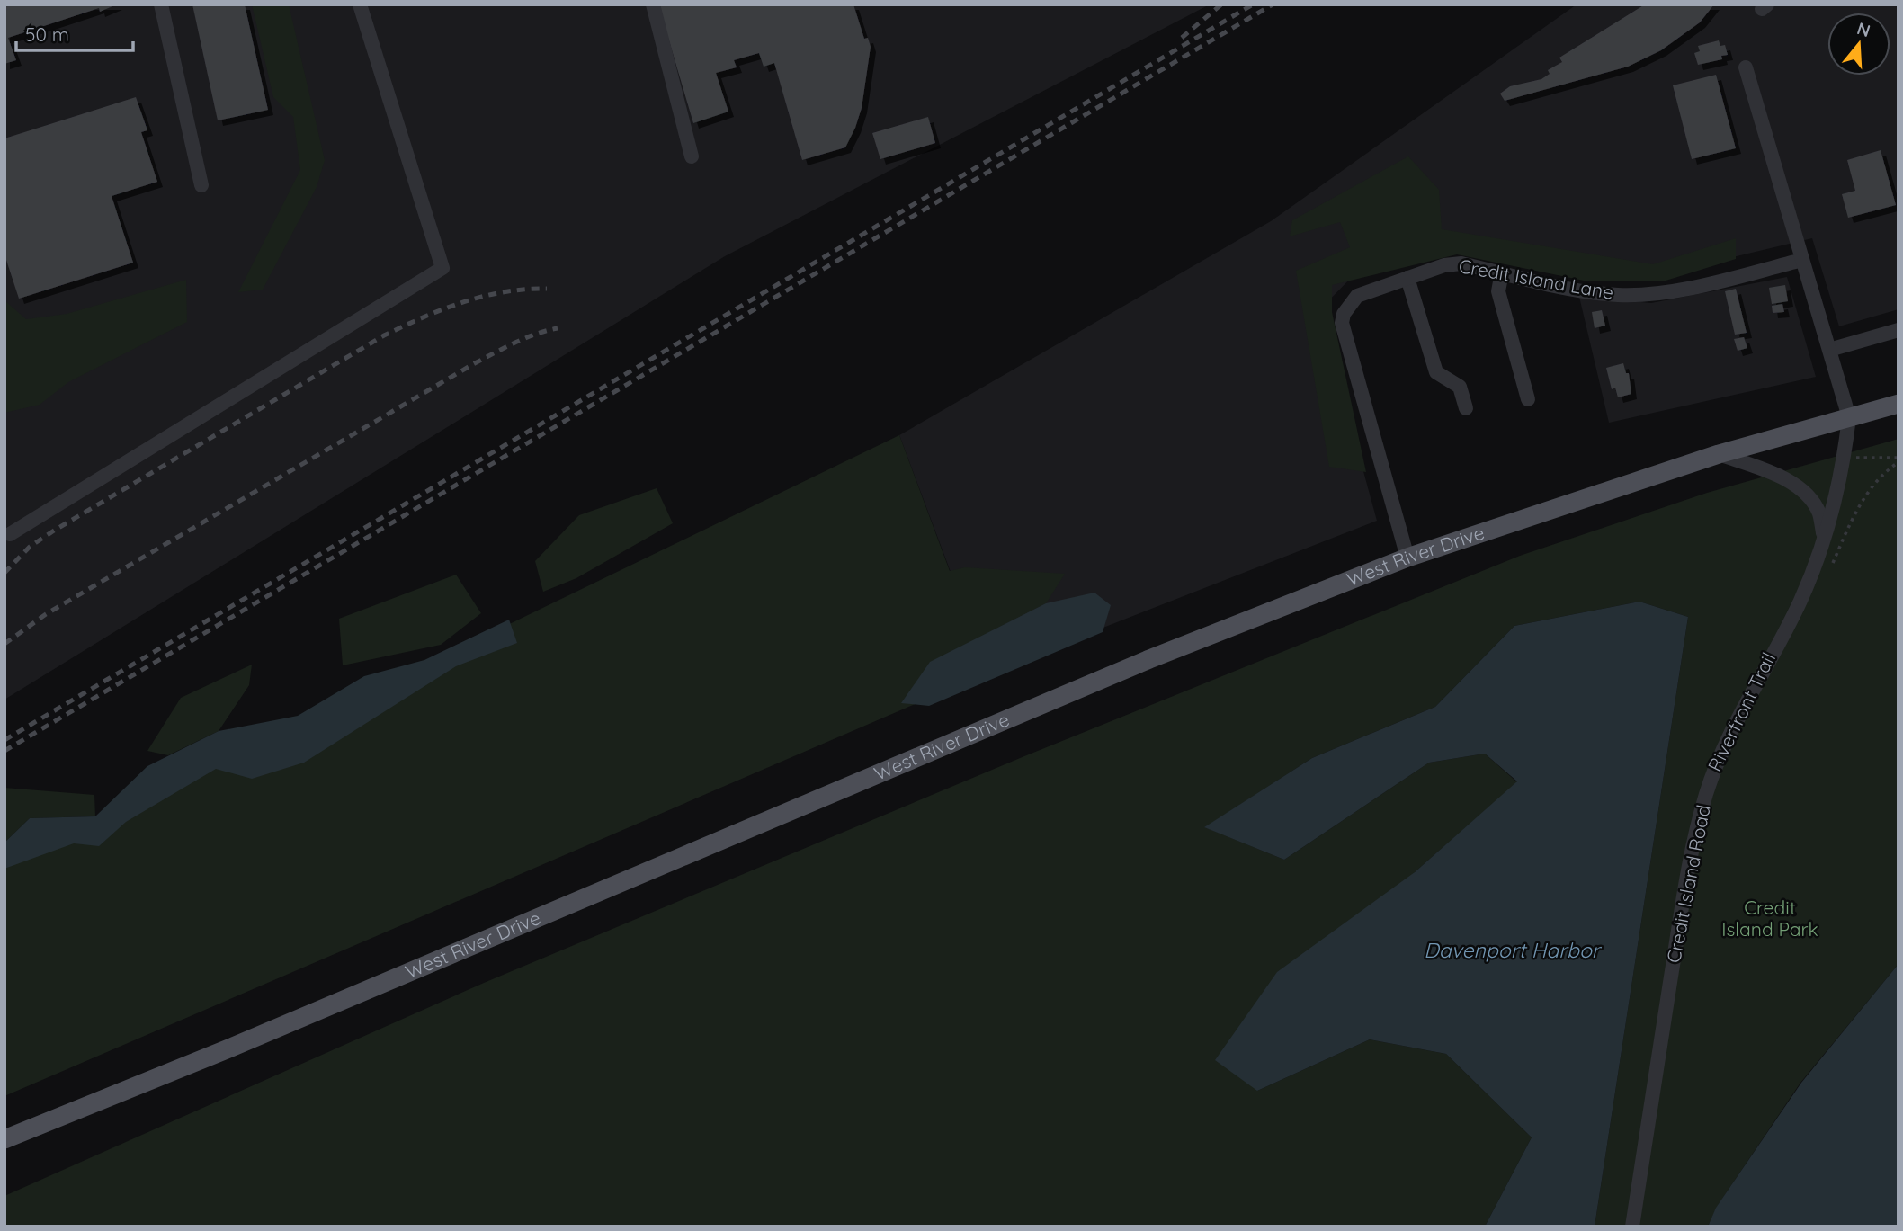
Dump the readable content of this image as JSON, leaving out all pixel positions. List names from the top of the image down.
{
  "streets": {
    "main road": ["West River Drive"],
    "street": ["Credit Island Lane", "Credit Island Road"]
  },
  "crossings": [
    ["Credit Island Lane", "West River Drive"],
    ["West River Drive", "Credit Island Road"]
  ],
  "water": ["Davenport Harbor"],
  "parks": ["Credit Island Park"],
  "scale_bar": "50 m",
  "north": "top"
}
